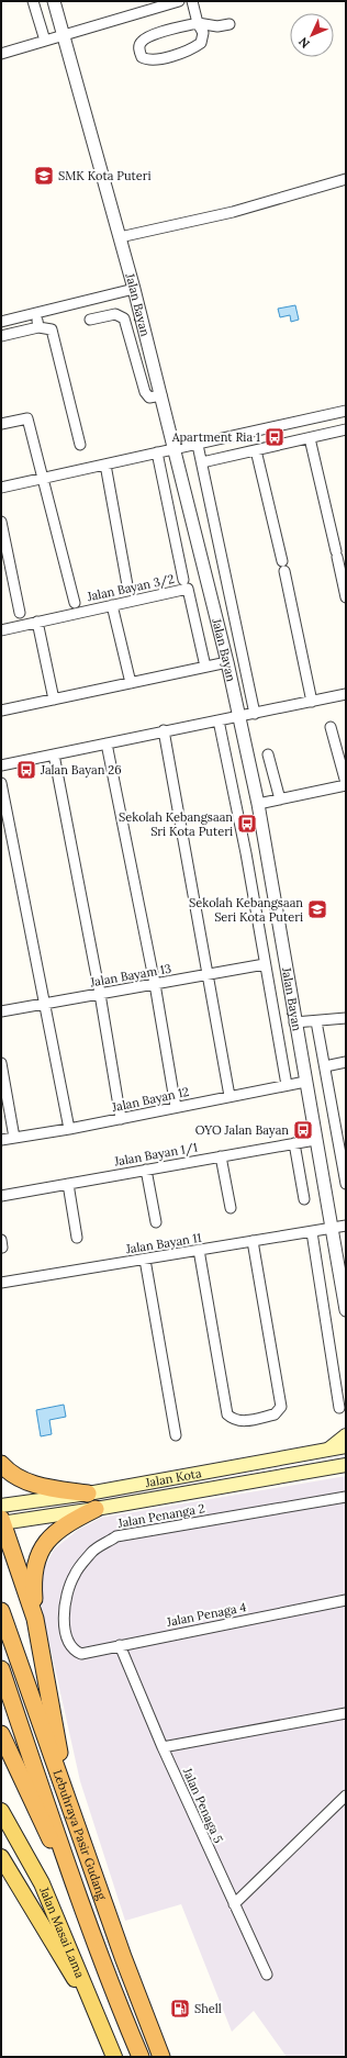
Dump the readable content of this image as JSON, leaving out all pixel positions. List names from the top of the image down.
{
  "streets": {
    "highway": ["Lebuhraya Pasir Gudang"],
    "main road": ["Jalan Kota", "Jalan Masai Lama"],
    "street": [
      "Jalan Bayan",
      "Jalan Bayan 3/2",
      "Jalan Bayam 13",
      "Jalan Bayan 12",
      "Jalan Bayan 1/1",
      "Jalan Bayan 11",
      "Jalan Penanga 2",
      "Jalan Penaga 4",
      "Jalan Penaga 5"
    ]
  },
  "crossings": [
    ["Jalan Bayan", "Jalan Bayan 12"],
    ["Jalan Bayan", "Jalan Bayan 1/1"],
    ["Jalan Bayan", "Jalan Bayan 11"],
    ["Jalan Penanga 2", "Jalan Penaga 4"],
    ["Jalan Penaga 4", "Jalan Penaga 5"]
  ],
  "places": {
    "school or university": ["SMK Kota Puteri", "Sekolah Kebangsaan Seri Kota Puteri"],
    "bus stop": [
      "Apartment Ria 1",
      "Jalan Bayan 26",
      "Sekolah Kebangsaan Sri Kota Puteri",
      "OYO Jalan Bayan"
    ],
    "fuel station": ["Shell"]
  },
  "north": "bottom left"
}
